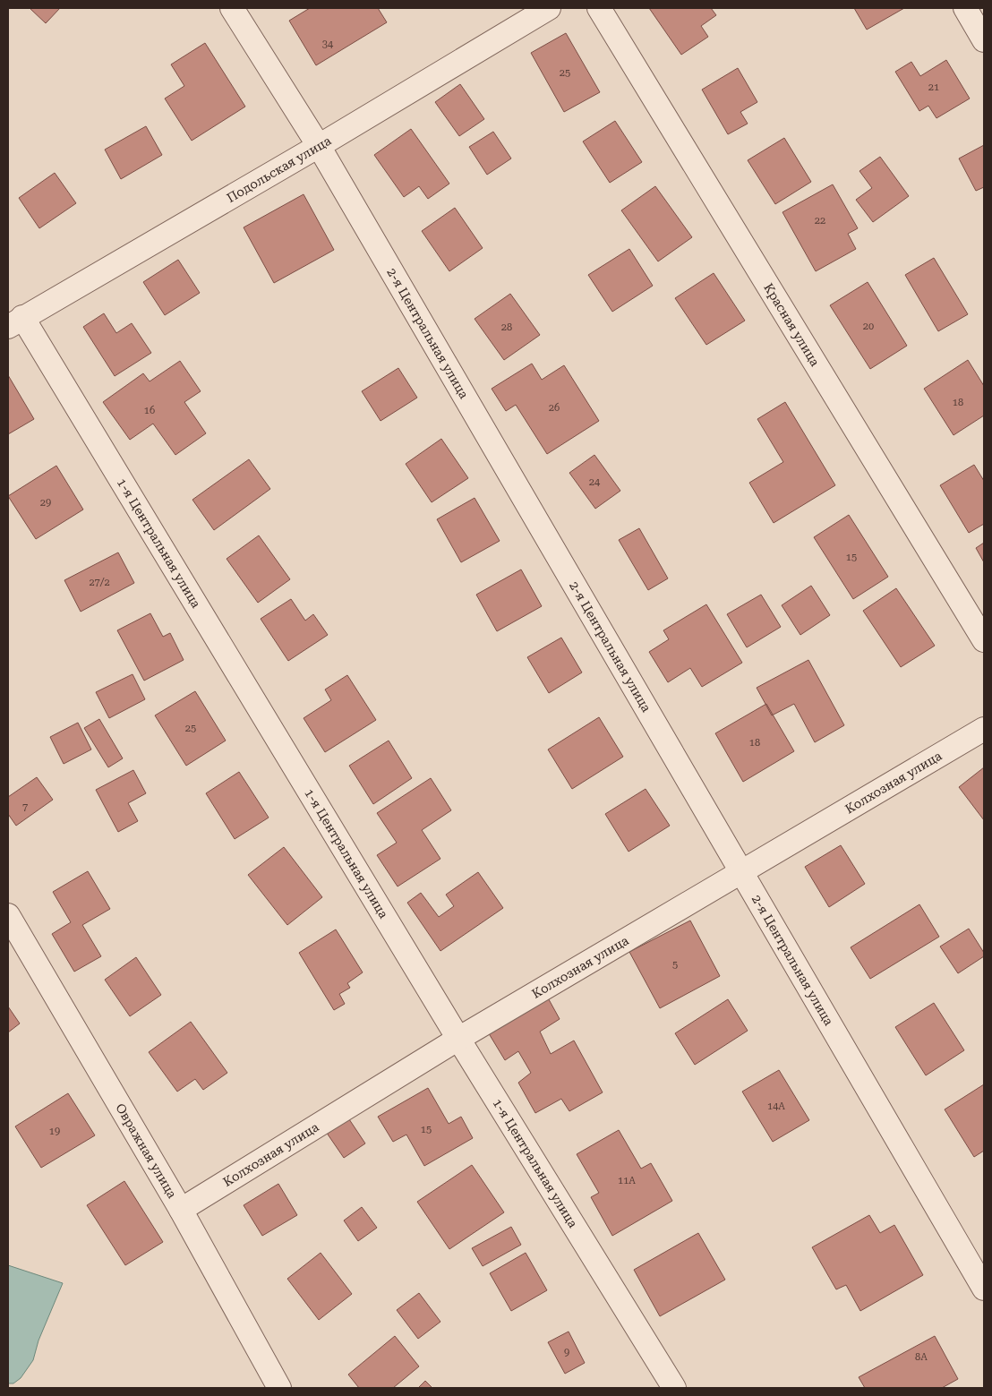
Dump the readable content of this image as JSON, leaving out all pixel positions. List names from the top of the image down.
{
  "streets": {
    "street": [
      "Подольская улица",
      "Красная улица",
      "2-я Центральная улица",
      "1-я Центральная улица",
      "Колхозная улица",
      "Овражная улица"
    ]
  },
  "crossings": [
    ["Подольская улица", "2-я Центральная улица"],
    ["Подольская улица", "1-я Центральная улица"],
    ["2-я Центральная улица", "Колхозная улица"],
    ["1-я Центральная улица", "Колхозная улица"],
    ["Колхозная улица", "Овражная улица"]
  ],
  "house_numbers": [
    "34",
    "25",
    "21",
    "22",
    "20",
    "28",
    "18",
    "26",
    "16",
    "24",
    "29",
    "15",
    "27/2",
    "25",
    "18",
    "7",
    "5",
    "14А",
    "15",
    "19",
    "11А",
    "9",
    "8А"
  ]
}
